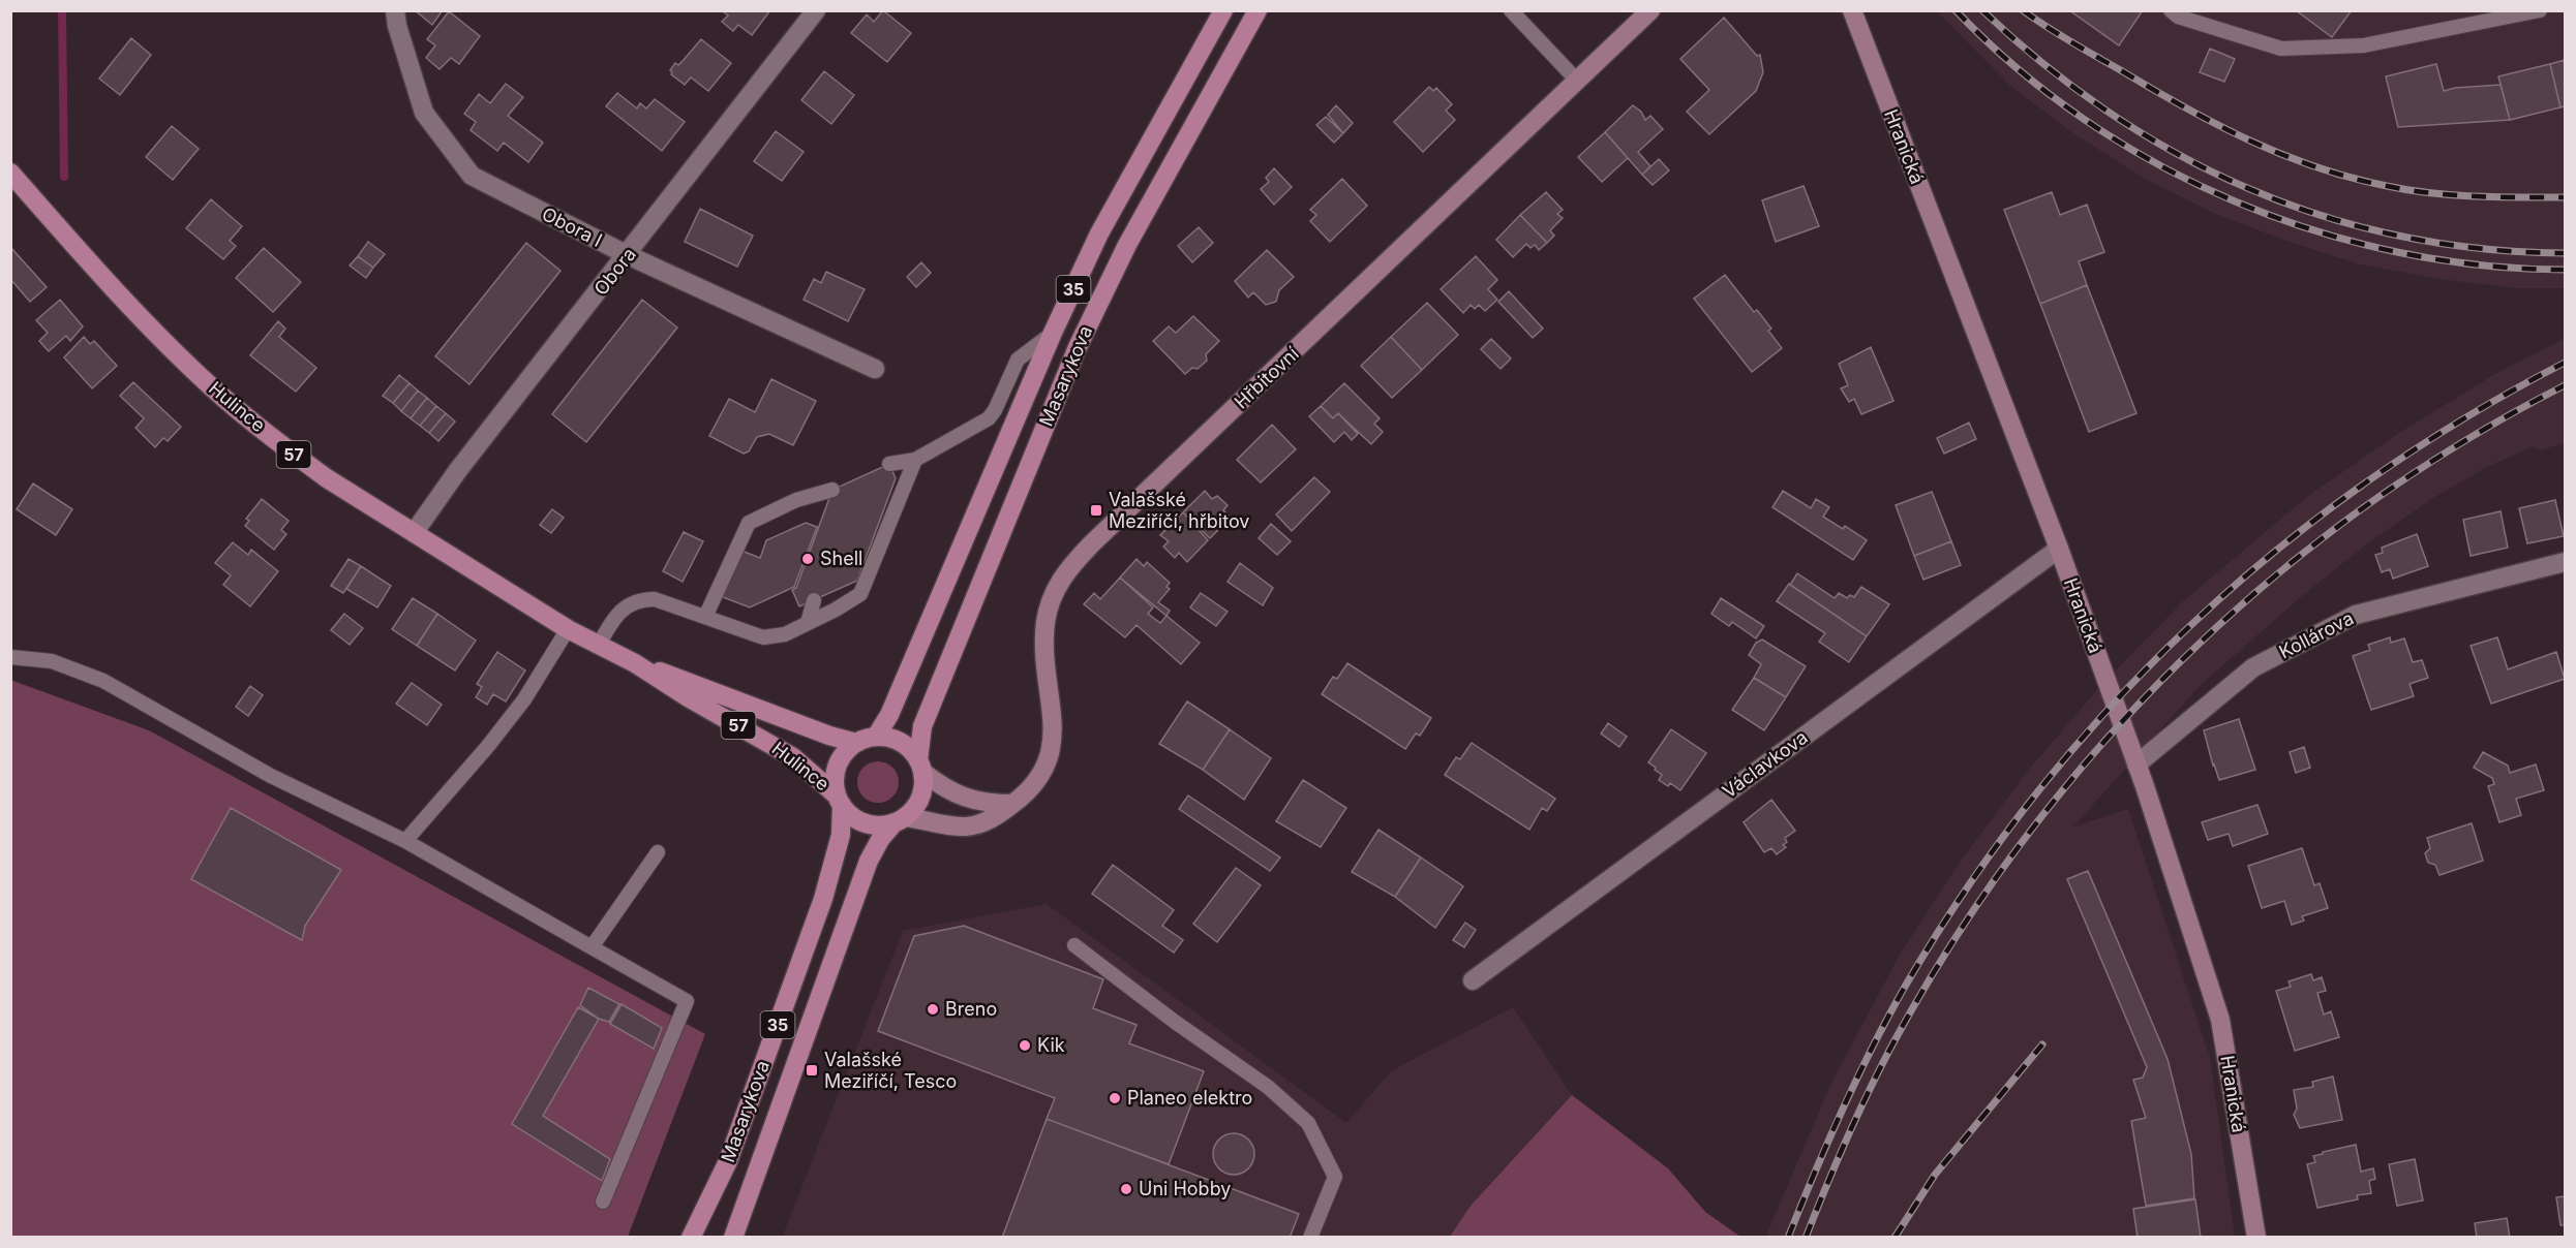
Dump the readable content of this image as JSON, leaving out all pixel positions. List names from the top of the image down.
{
  "streets": {
    "main road": [
      "35",
      "Masarykova",
      "Hulince",
      "57"
    ],
    "street": [
      "Hranická",
      "Obora I",
      "Obora",
      "Hřbitovní",
      "Kollárova",
      "Václavkova"
    ]
  },
  "crossings": [
    ["Hranická", "Kollárova"],
    ["Hranická", "Václavkova"],
    ["Obora I", "Obora"],
    ["Obora", "Hulince"],
    ["35", "Masarykova"],
    ["35", "Hřbitovní"],
    ["35", "Hulince"],
    ["Masarykova", "Hřbitovní"],
    ["Masarykova", "Hulince"],
    ["Hřbitovní", "Hulince"]
  ],
  "places": {
    "transit": ["Valašské Meziříčí, hřbitov", "Valašské Meziříčí, Tesco"],
    "other": [
      "Shell",
      "Breno",
      "Kik",
      "Planeo elektro",
      "Uni Hobby"
    ]
  }
}
